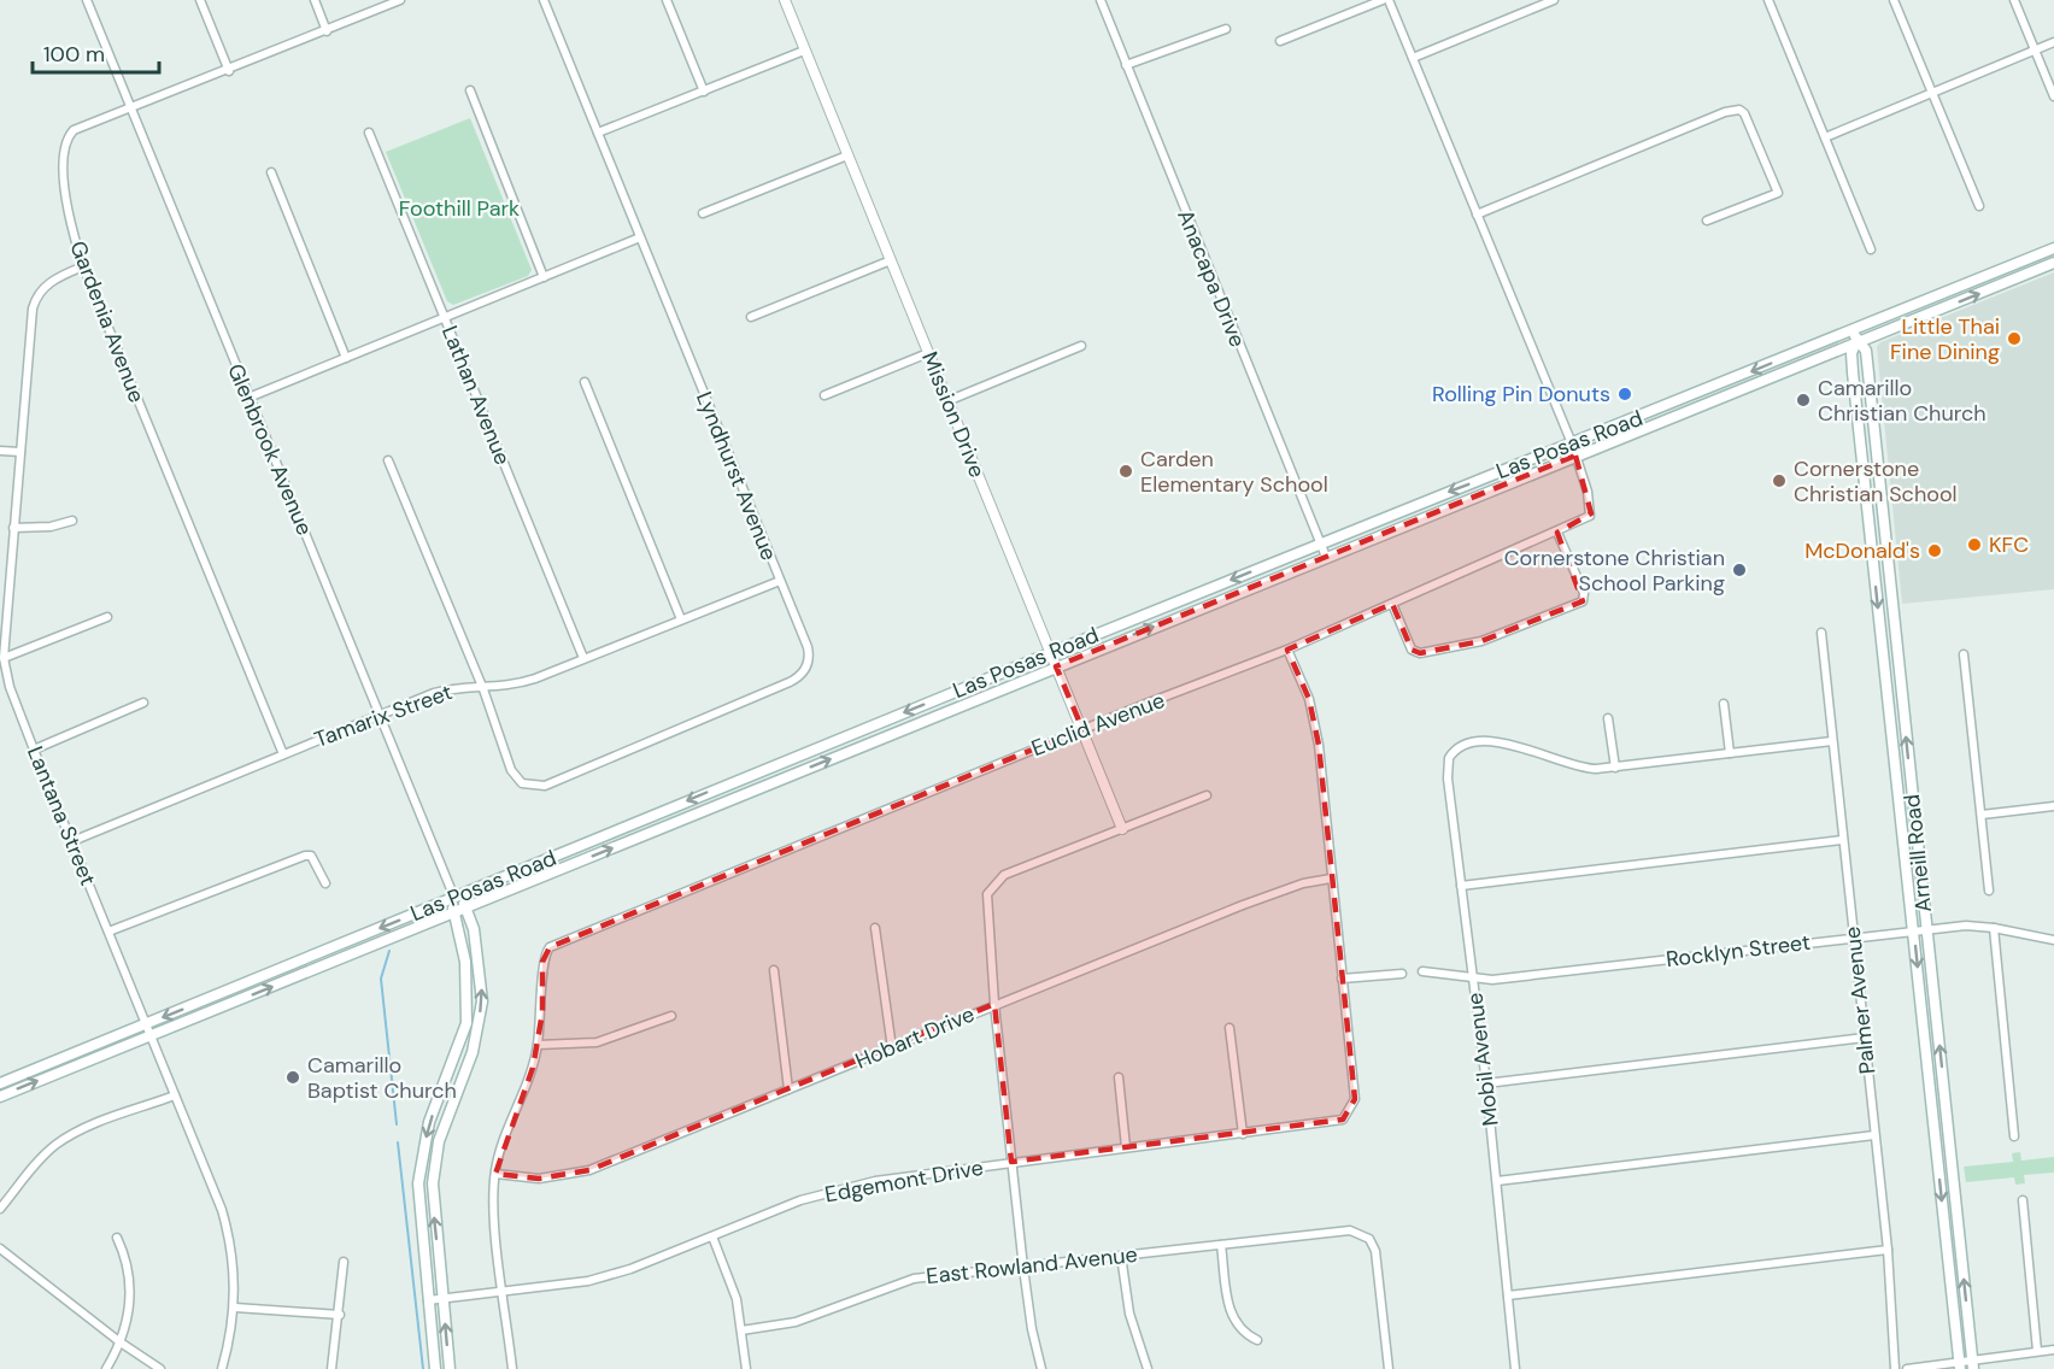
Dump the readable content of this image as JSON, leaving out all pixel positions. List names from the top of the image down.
{
  "streets": {
    "main road": ["Las Posas Road", "Arneill Road"],
    "street": [
      "Anacapa Drive",
      "Gardenia Avenue",
      "Lathan Avenue",
      "Mission Drive",
      "Glenbrook Avenue",
      "Lyndhurst Avenue",
      "Tamarix Street",
      "Euclid Avenue",
      "Lantana Street",
      "Rocklyn Street",
      "Palmer Avenue",
      "Hobart Drive",
      "Mobil Avenue",
      "Edgemont Drive",
      "East Rowland Avenue"
    ]
  },
  "crossings": [
    ["Anacapa Drive", "Las Posas Road"],
    ["Gardenia Avenue", "Glenbrook Avenue"],
    ["Gardenia Avenue", "Tamarix Street"],
    ["Gardenia Avenue", "Lantana Street"],
    ["Lathan Avenue", "Tamarix Street"],
    ["Mission Drive", "Las Posas Road"],
    ["Mission Drive", "Euclid Avenue"],
    ["Las Posas Road", "Glenbrook Avenue"],
    ["Las Posas Road", "Euclid Avenue"],
    ["Las Posas Road", "Lantana Street"],
    ["Las Posas Road", "Arneill Road"],
    ["Glenbrook Avenue", "Tamarix Street"],
    ["Lyndhurst Avenue", "Tamarix Street"],
    ["Tamarix Street", "Lantana Street"],
    ["Arneill Road", "Rocklyn Street"],
    ["Rocklyn Street", "Palmer Avenue"],
    ["Rocklyn Street", "Mobil Avenue"]
  ],
  "parks": ["Foothill Park"],
  "places": [
    "Little Thai Fine Dining",
    "Rolling Pin Donuts",
    "Camarillo Christian Church",
    "Carden Elementary School",
    "Cornerstone Christian School",
    "KFC",
    "McDonald's",
    "Cornerstone Christian School Parking",
    "Camarillo Baptist Church"
  ],
  "scale_bar": "100 m"
}
